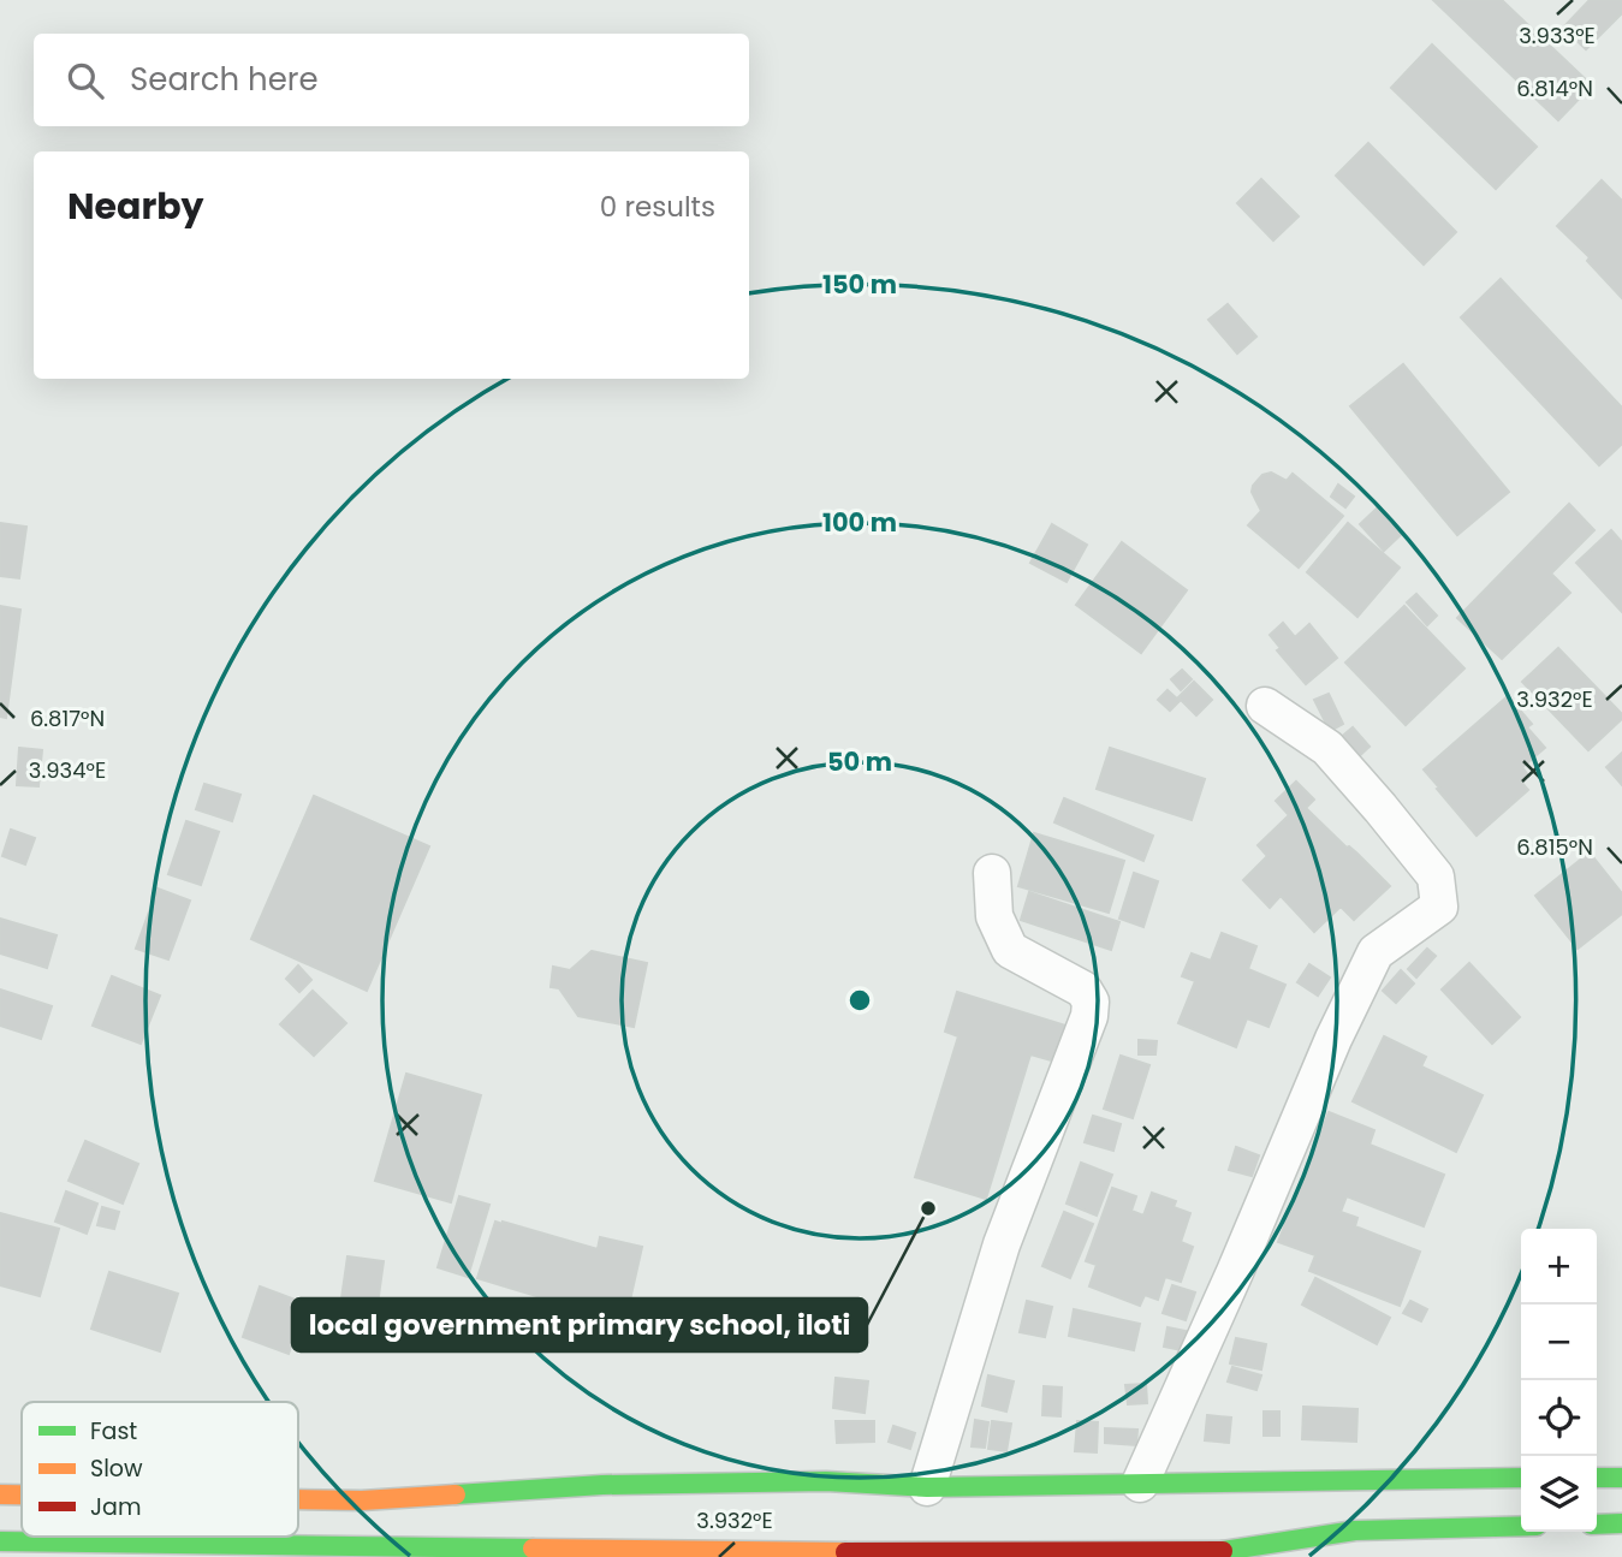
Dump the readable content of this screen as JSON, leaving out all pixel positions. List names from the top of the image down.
{
  "places": ["local government primary school, iloti"],
  "legend": ["Fast", "Slow", "Jam"],
  "page": {
    "search": "Search here",
    "heading": ["Nearby", "0 results"],
    "map_buttons": ["+", "−"]
  },
  "coordinates": [
    "3.933°E",
    "6.814°N",
    "3.932°E",
    "6.817°N",
    "3.934°E",
    "6.815°N"
  ],
  "rings": ["150 m", "100 m", "50 m"]
}
